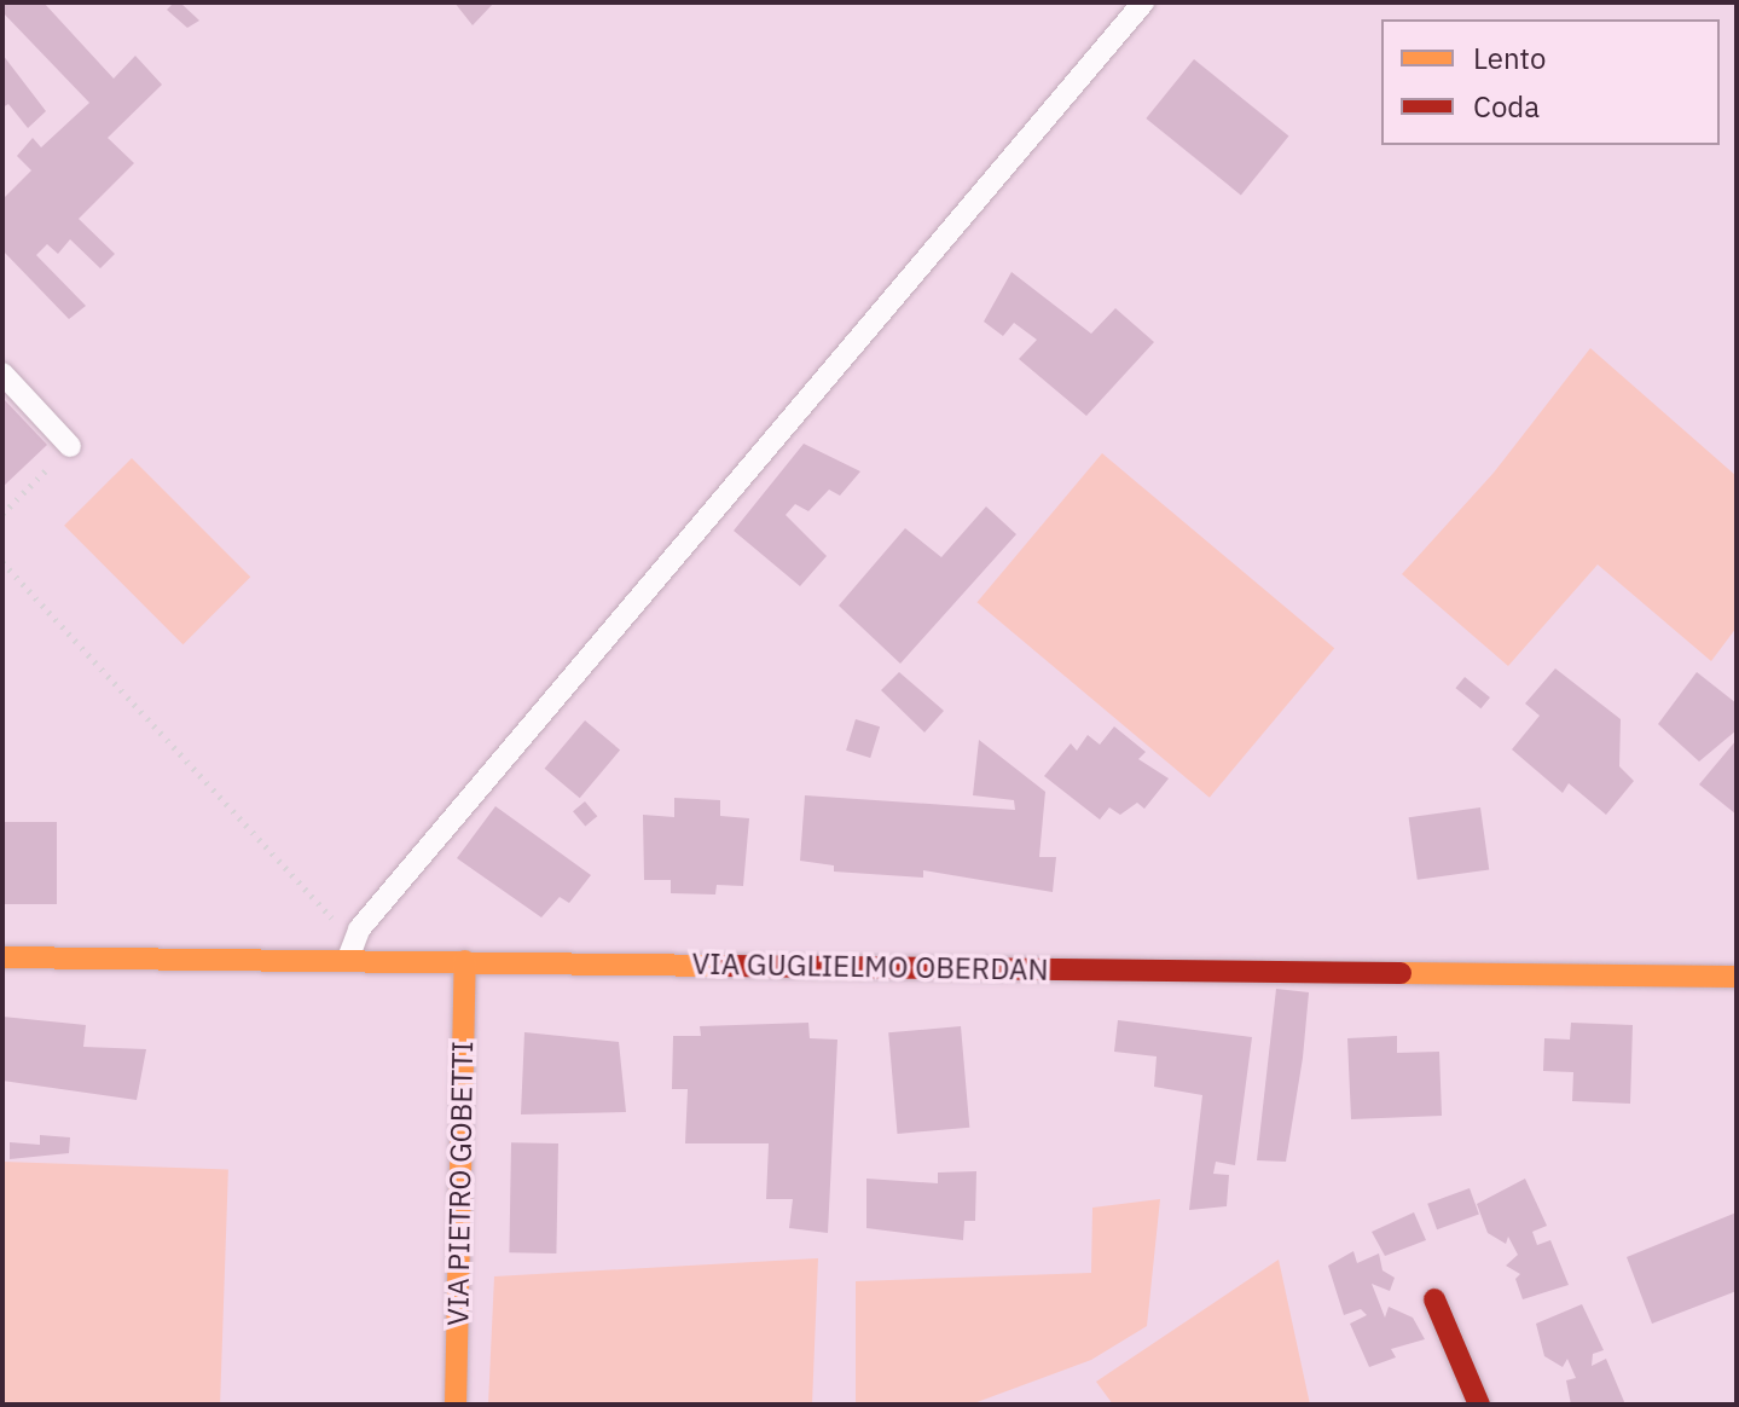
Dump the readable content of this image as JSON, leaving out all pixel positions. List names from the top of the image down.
{
  "streets": {
    "street": ["VIA GUGLIELMO OBERDAN", "VIA PIETRO GOBETTI"]
  },
  "crossings": [
    ["VIA GUGLIELMO OBERDAN", "VIA PIETRO GOBETTI"]
  ],
  "legend": ["Lento", "Coda"]
}
